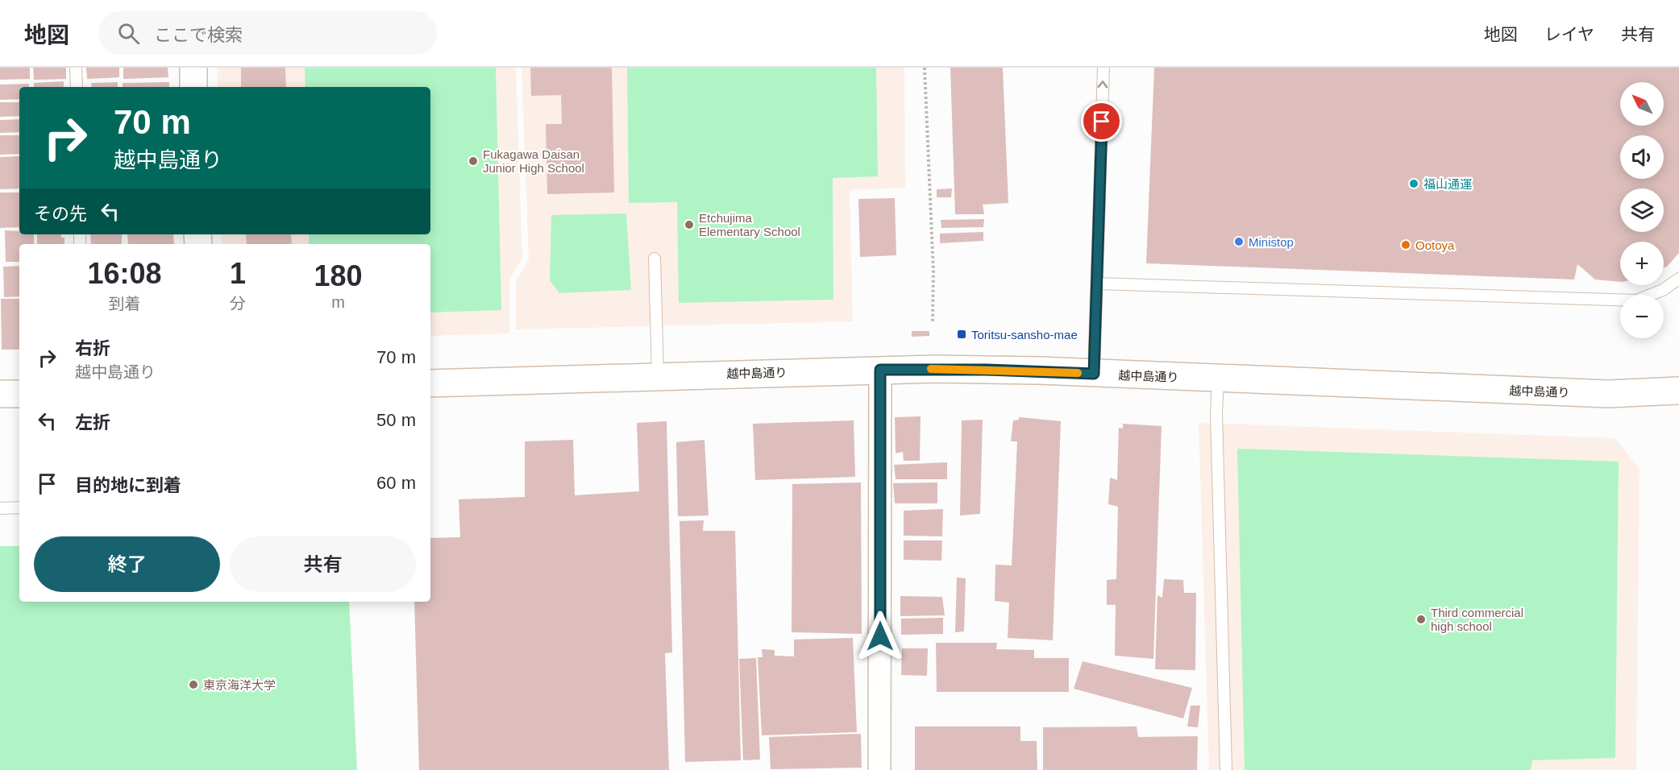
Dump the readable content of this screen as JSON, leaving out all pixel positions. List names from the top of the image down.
{
  "streets": {
    "street": ["越中島通り"]
  },
  "places": {
    "other": [
      "Fukagawa Daisan Junior High School",
      "福山通運",
      "Etchujima Elementary School",
      "Ministop",
      "Ootoya",
      "Third commercial high school",
      "東京海洋大学"
    ],
    "transit": ["Toritsu-sansho-mae"]
  },
  "north": "top left",
  "page": {
    "header": "地図",
    "search": "ここで検索",
    "nav": ["地図", "レイヤ", "共有"],
    "map_buttons": ["+", "−"],
    "turn": ["70 m", "越中島通り"],
    "then": "その先",
    "eta": [
      "16:08",
      "到着",
      "1",
      "分",
      "180",
      "m"
    ],
    "list": [
      {
        "name": "右折",
        "note": "越中島通り",
        "value": "70 m"
      },
      {
        "name": "左折",
        "value": "50 m"
      },
      {
        "name": "目的地に到着",
        "value": "60 m"
      }
    ],
    "buttons": ["終了", "共有"]
  }
}
